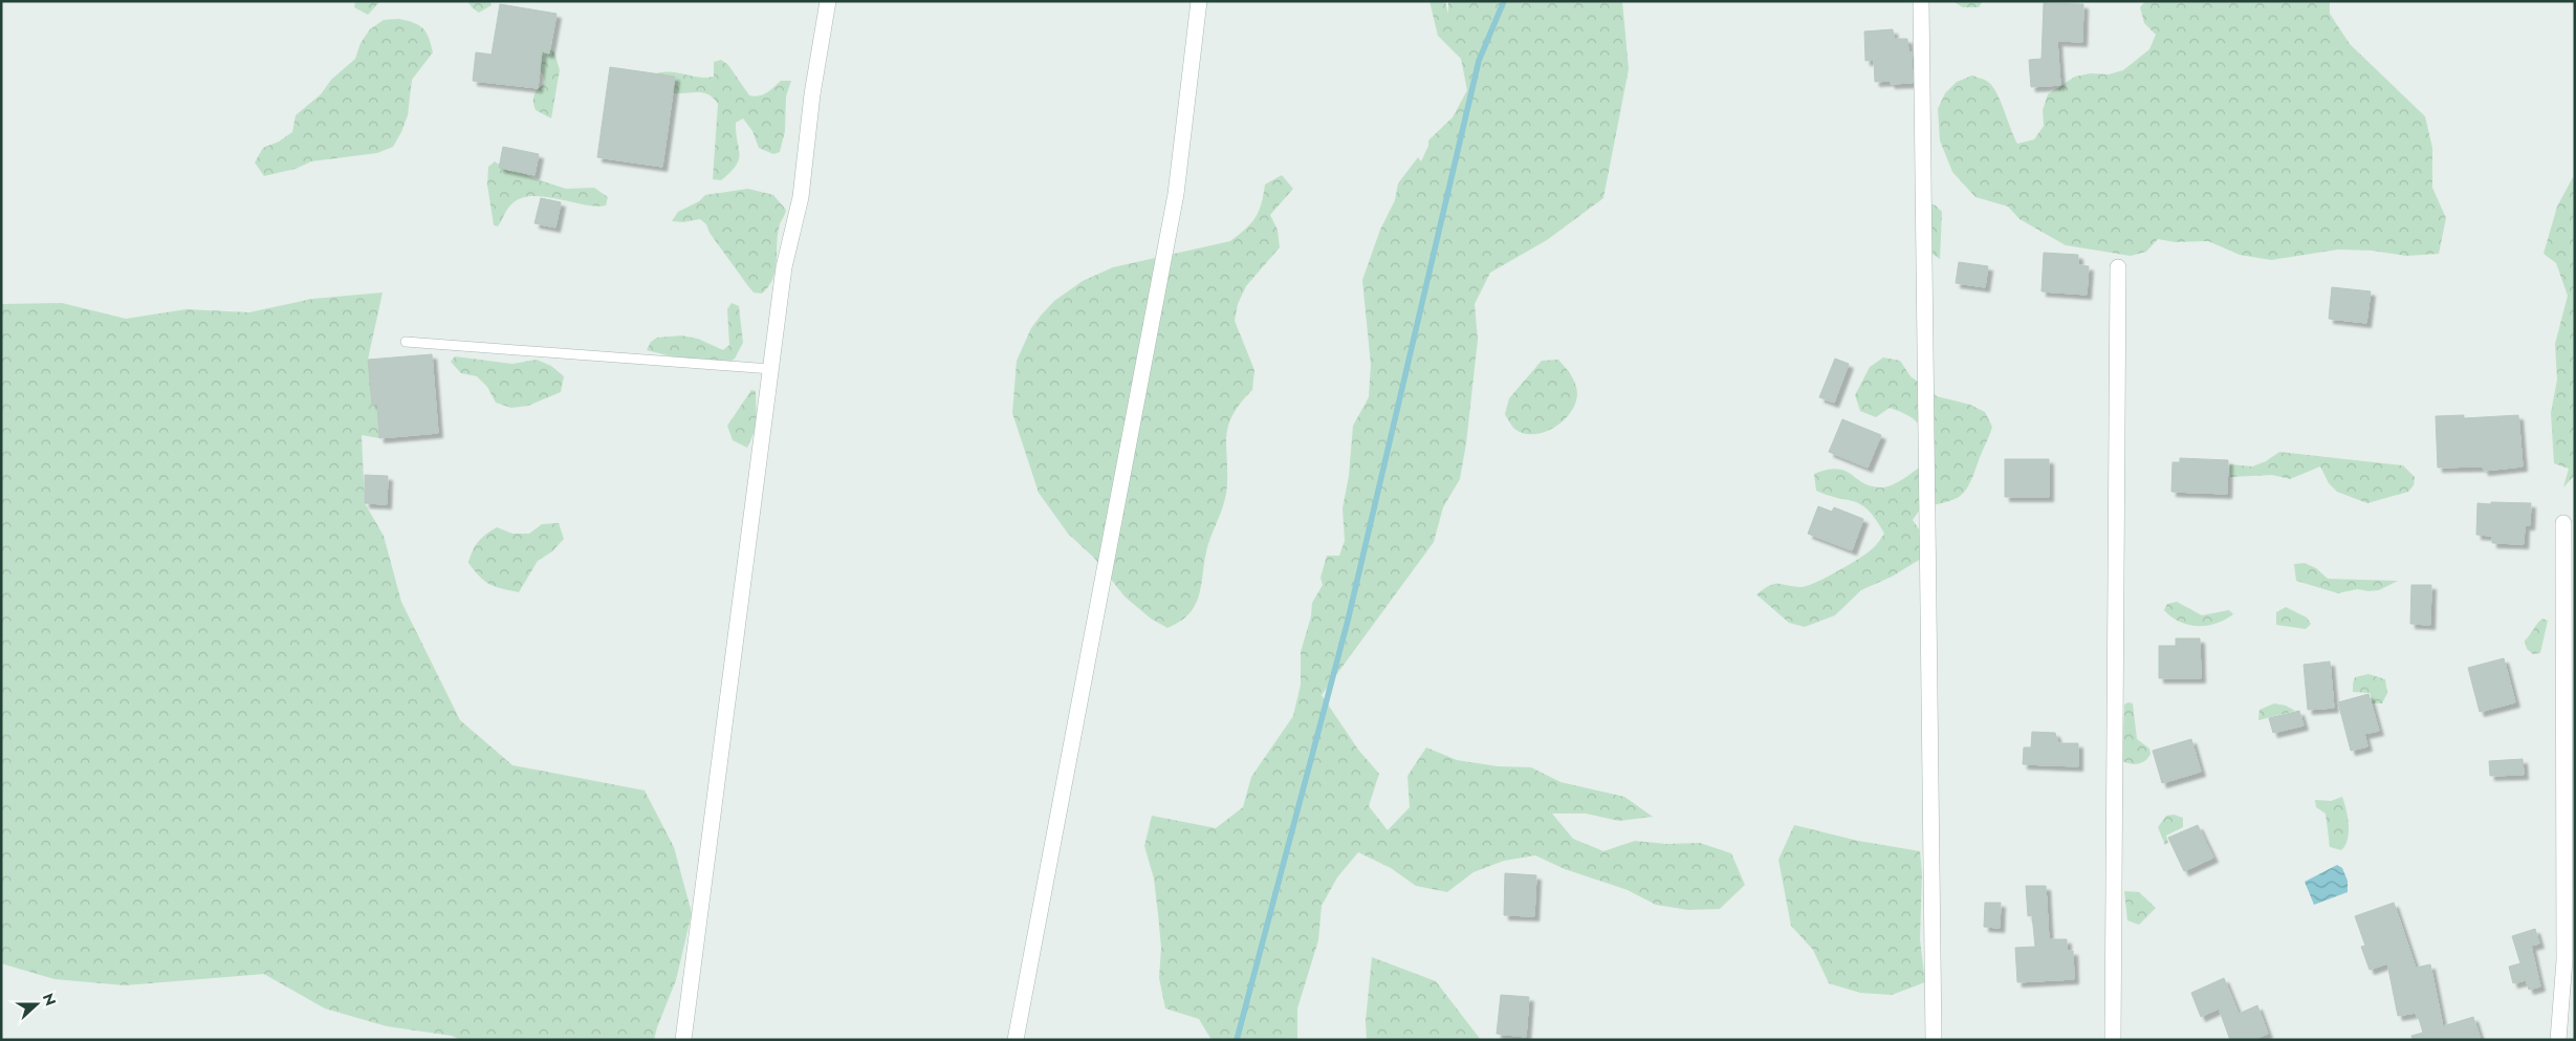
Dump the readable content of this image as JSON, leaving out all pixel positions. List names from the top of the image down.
{
  "north": "right"
}
